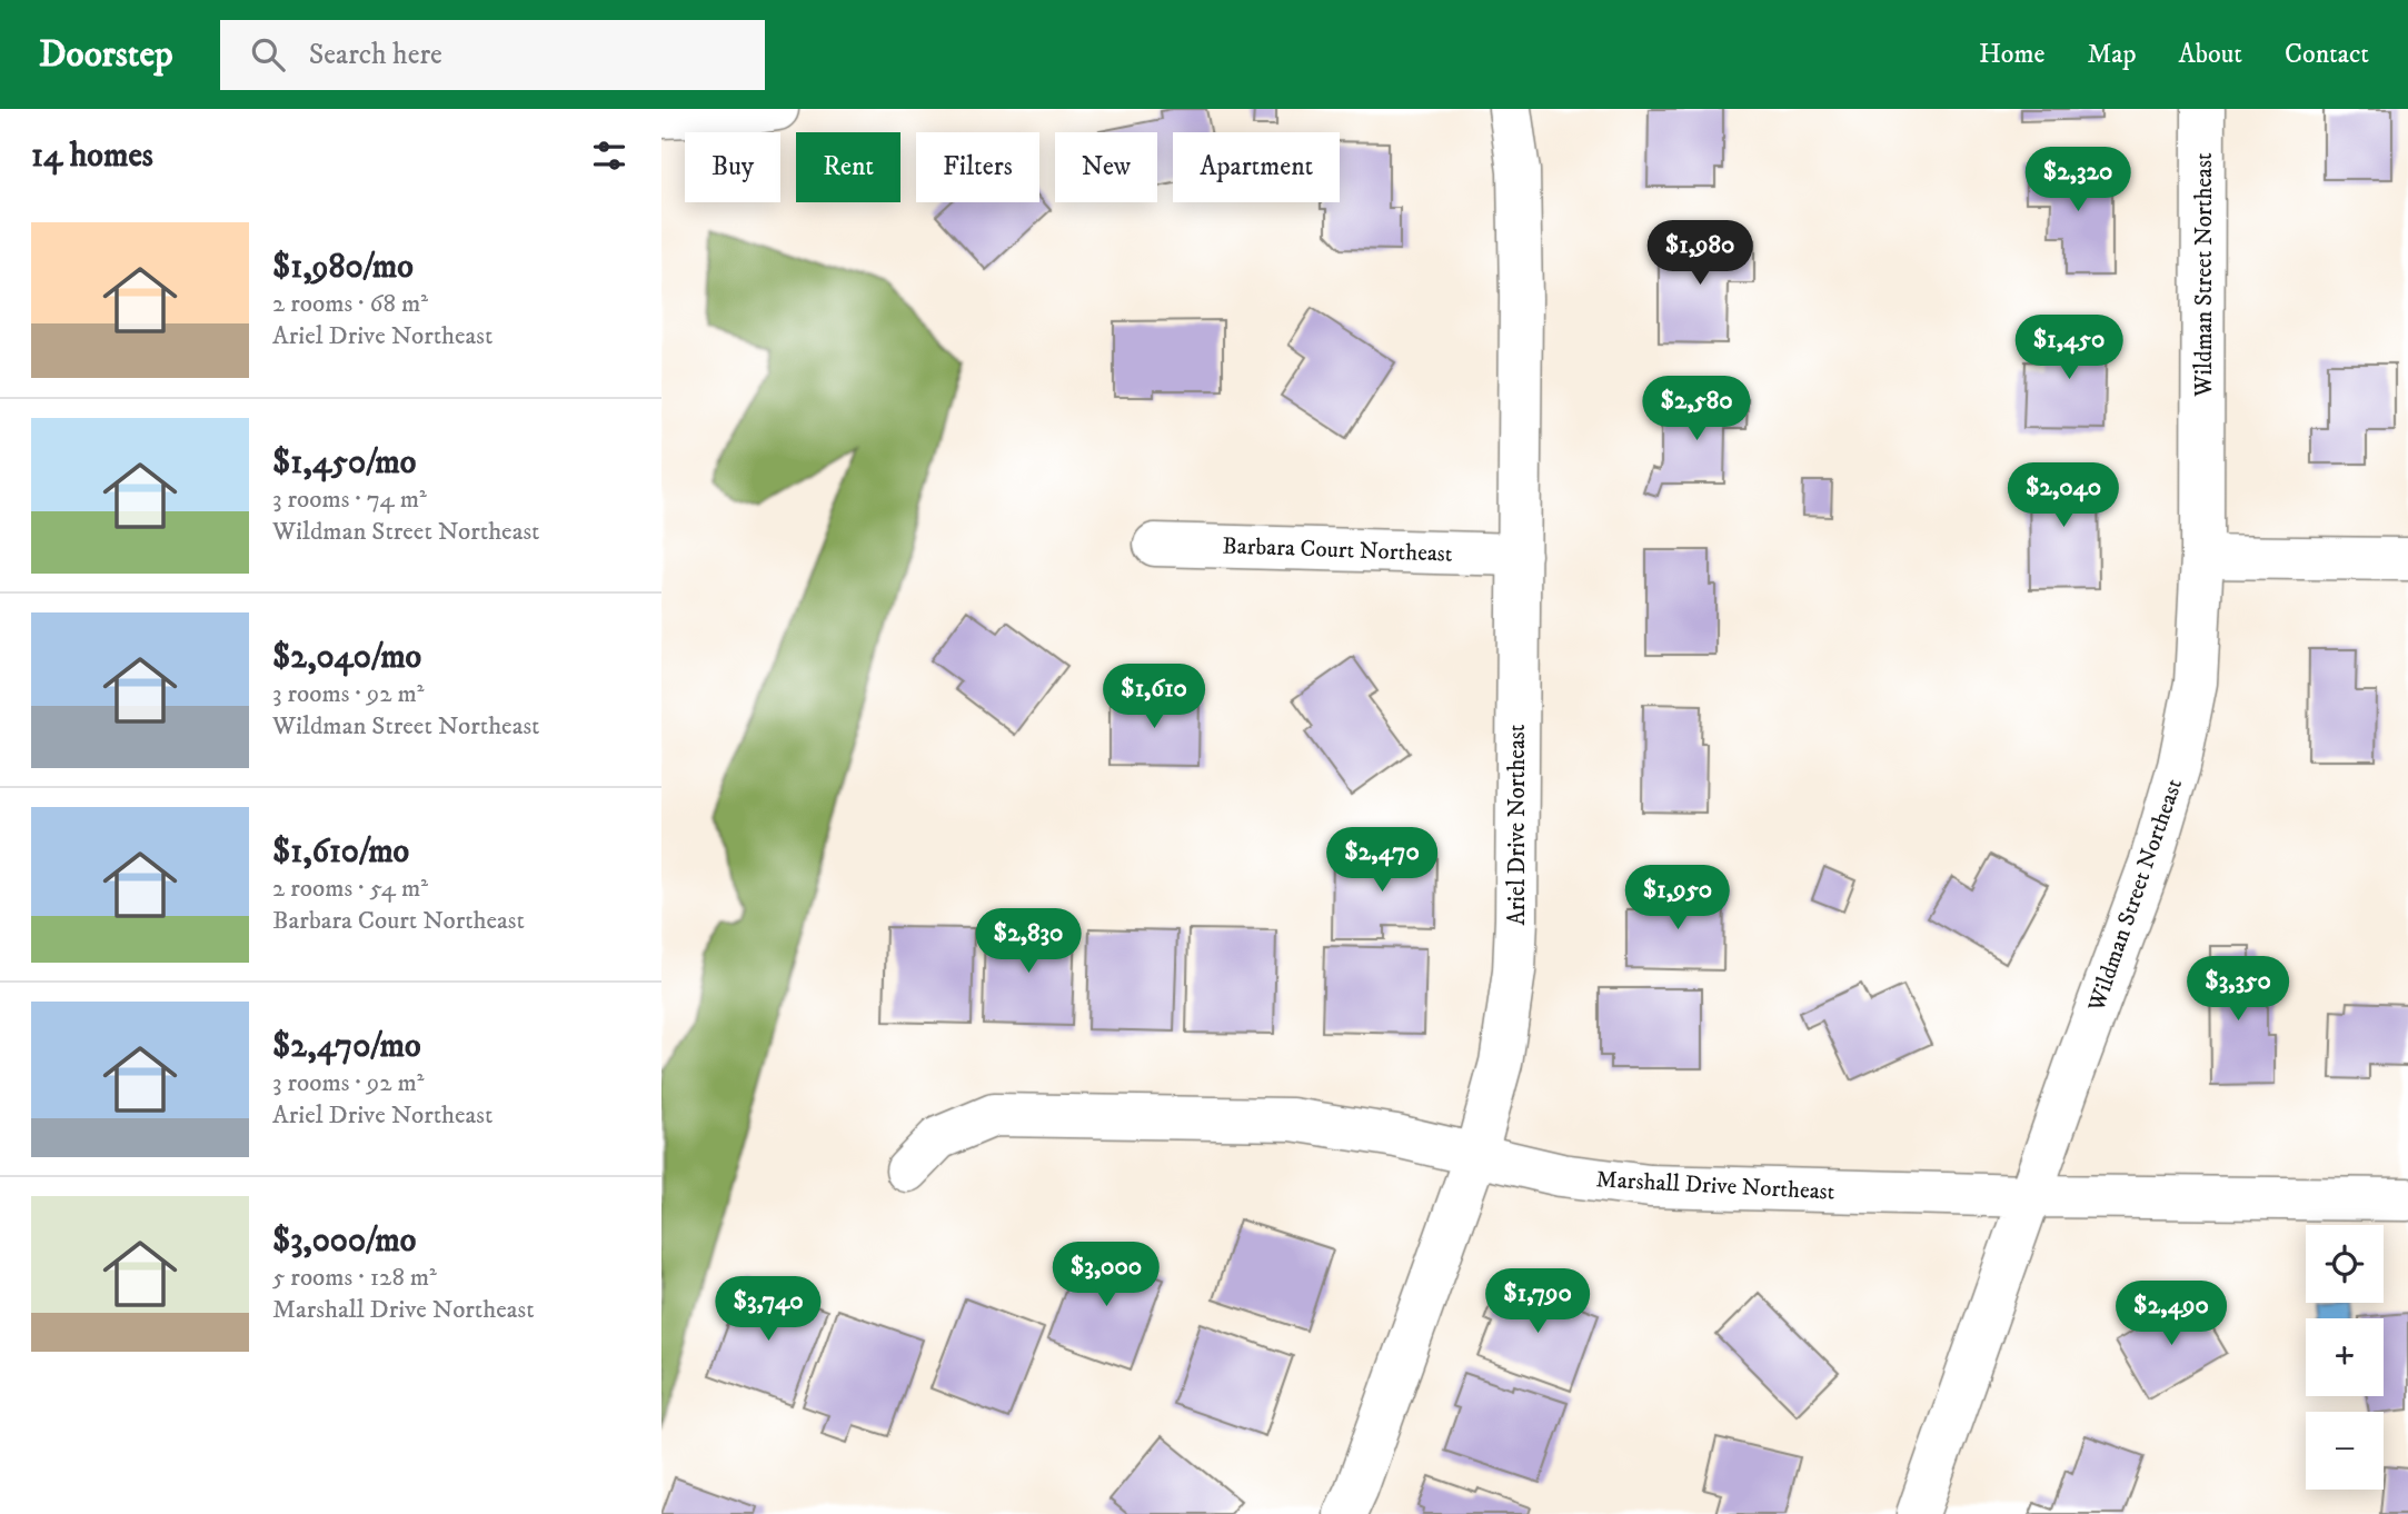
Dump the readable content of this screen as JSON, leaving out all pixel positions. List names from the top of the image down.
{
  "streets": {
    "street": [
      "Wildman Street Northeast",
      "Barbara Court Northeast",
      "Ariel Drive Northeast",
      "Marshall Drive Northeast"
    ]
  },
  "crossings": [
    ["Wildman Street Northeast", "Marshall Drive Northeast"],
    ["Barbara Court Northeast", "Ariel Drive Northeast"],
    ["Ariel Drive Northeast", "Marshall Drive Northeast"]
  ],
  "page": {
    "header": "Doorstep",
    "search": "Search here",
    "nav": [
      "Home",
      "Map",
      "About",
      "Contact"
    ],
    "heading": "14 homes",
    "chip": [
      "Buy",
      "Rent",
      "Filters",
      "New",
      "Apartment"
    ],
    "price": [
      "$2,320",
      "$1,980",
      "$1,450",
      "$2,580",
      "$2,040",
      "$1,610",
      "$2,470",
      "$1,950",
      "$2,830",
      "$3,350",
      "$3,000",
      "$1,790",
      "$3,740",
      "$2,490"
    ],
    "list": [
      {
        "name": "$1,980/mo",
        "note": "2 rooms · 68 m² · Ariel Drive Northeast"
      },
      {
        "name": "$1,450/mo",
        "note": "3 rooms · 74 m² · Wildman Street Northeast"
      },
      {
        "name": "$2,040/mo",
        "note": "3 rooms · 92 m² · Wildman Street Northeast"
      },
      {
        "name": "$1,610/mo",
        "note": "2 rooms · 54 m² · Barbara Court Northeast"
      },
      {
        "name": "$2,470/mo",
        "note": "3 rooms · 92 m² · Ariel Drive Northeast"
      },
      {
        "name": "$3,000/mo",
        "note": "5 rooms · 128 m² · Marshall Drive Northeast"
      }
    ],
    "map_buttons": ["+", "−"]
  }
}
